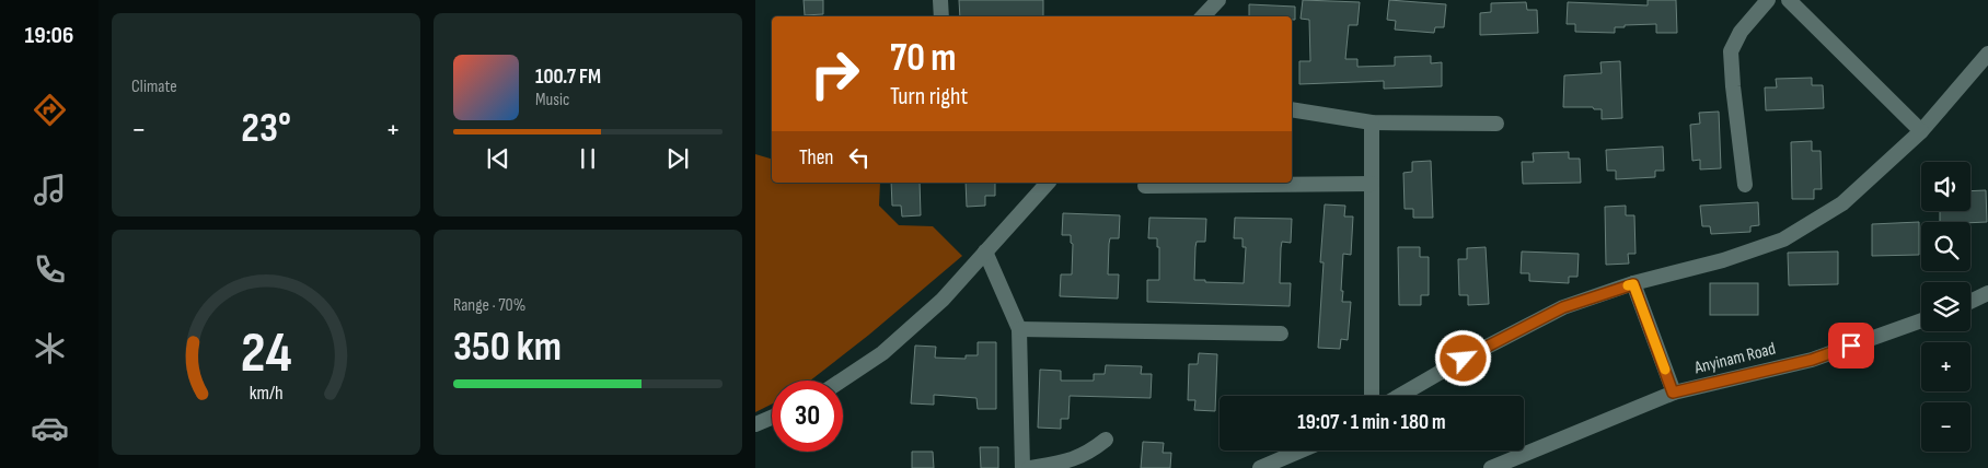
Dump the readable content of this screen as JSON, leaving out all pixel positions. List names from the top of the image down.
{
  "streets": {
    "street": ["Anyinam Road"]
  },
  "page": {
    "tabs": "19:06",
    "tile": [
      "Climate",
      ["Range · 70%", "350 km"]
    ],
    "turn": ["70 m", "Turn right"],
    "song": ["100.7 FM", "Music"],
    "heat": ["−", "23°", "+"],
    "then": "Then",
    "map_buttons": ["+", "−"],
    "limit": "30",
    "trip": "19:07 · 1 min · 180 m",
    "gauge": ["24", "km/h"]
  }
}
